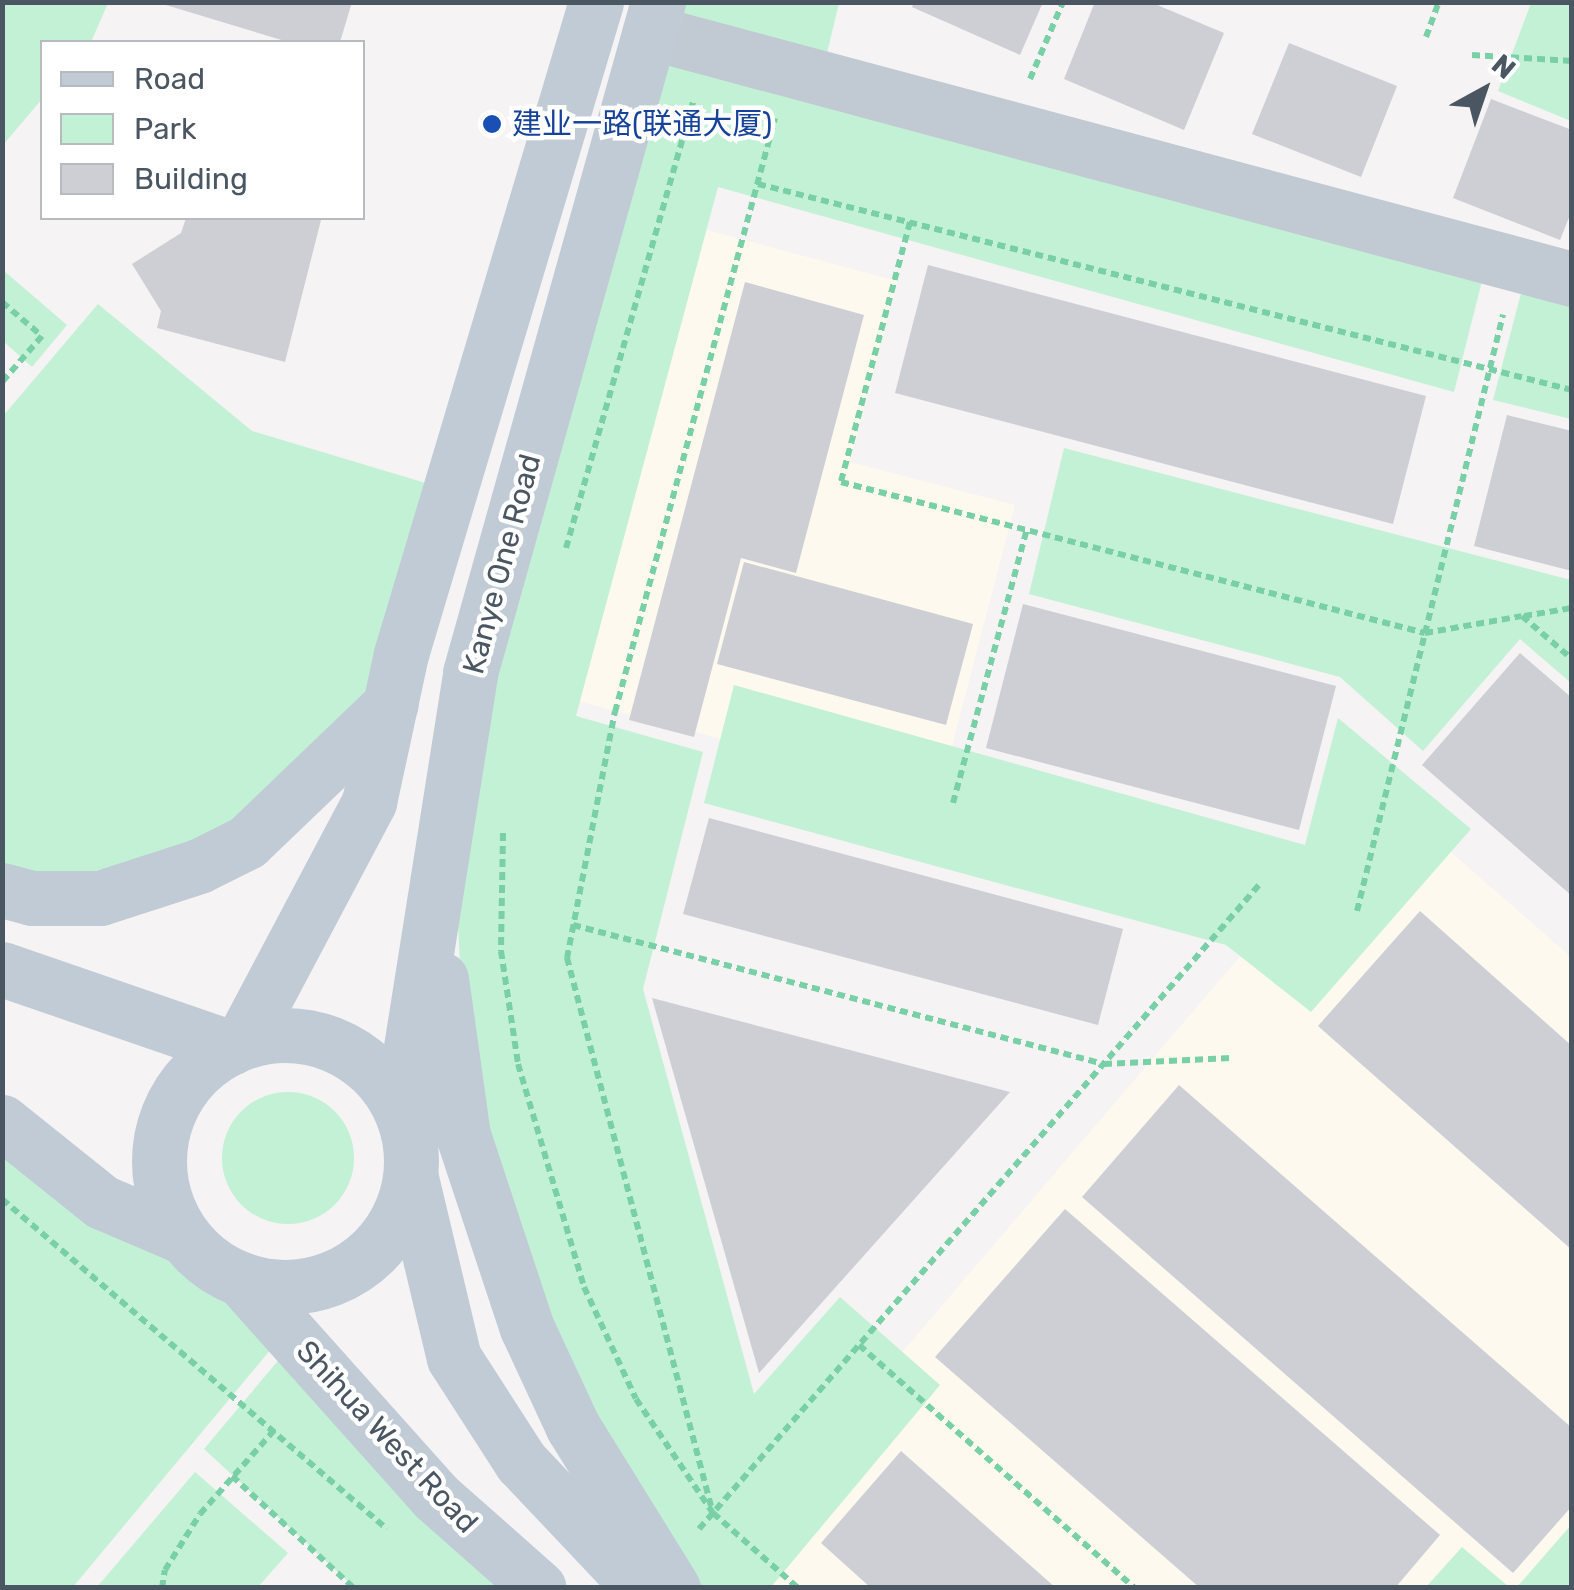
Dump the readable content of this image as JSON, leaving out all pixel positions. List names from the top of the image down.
{
  "streets": {
    "main road": ["Kanye One Road", "Shihua West Road"]
  },
  "crossings": [
    ["Kanye One Road", "Shihua West Road"]
  ],
  "places": ["建业一路(联通大厦)"],
  "legend": ["Road", "Park", "Building"],
  "north": "top right"
}
